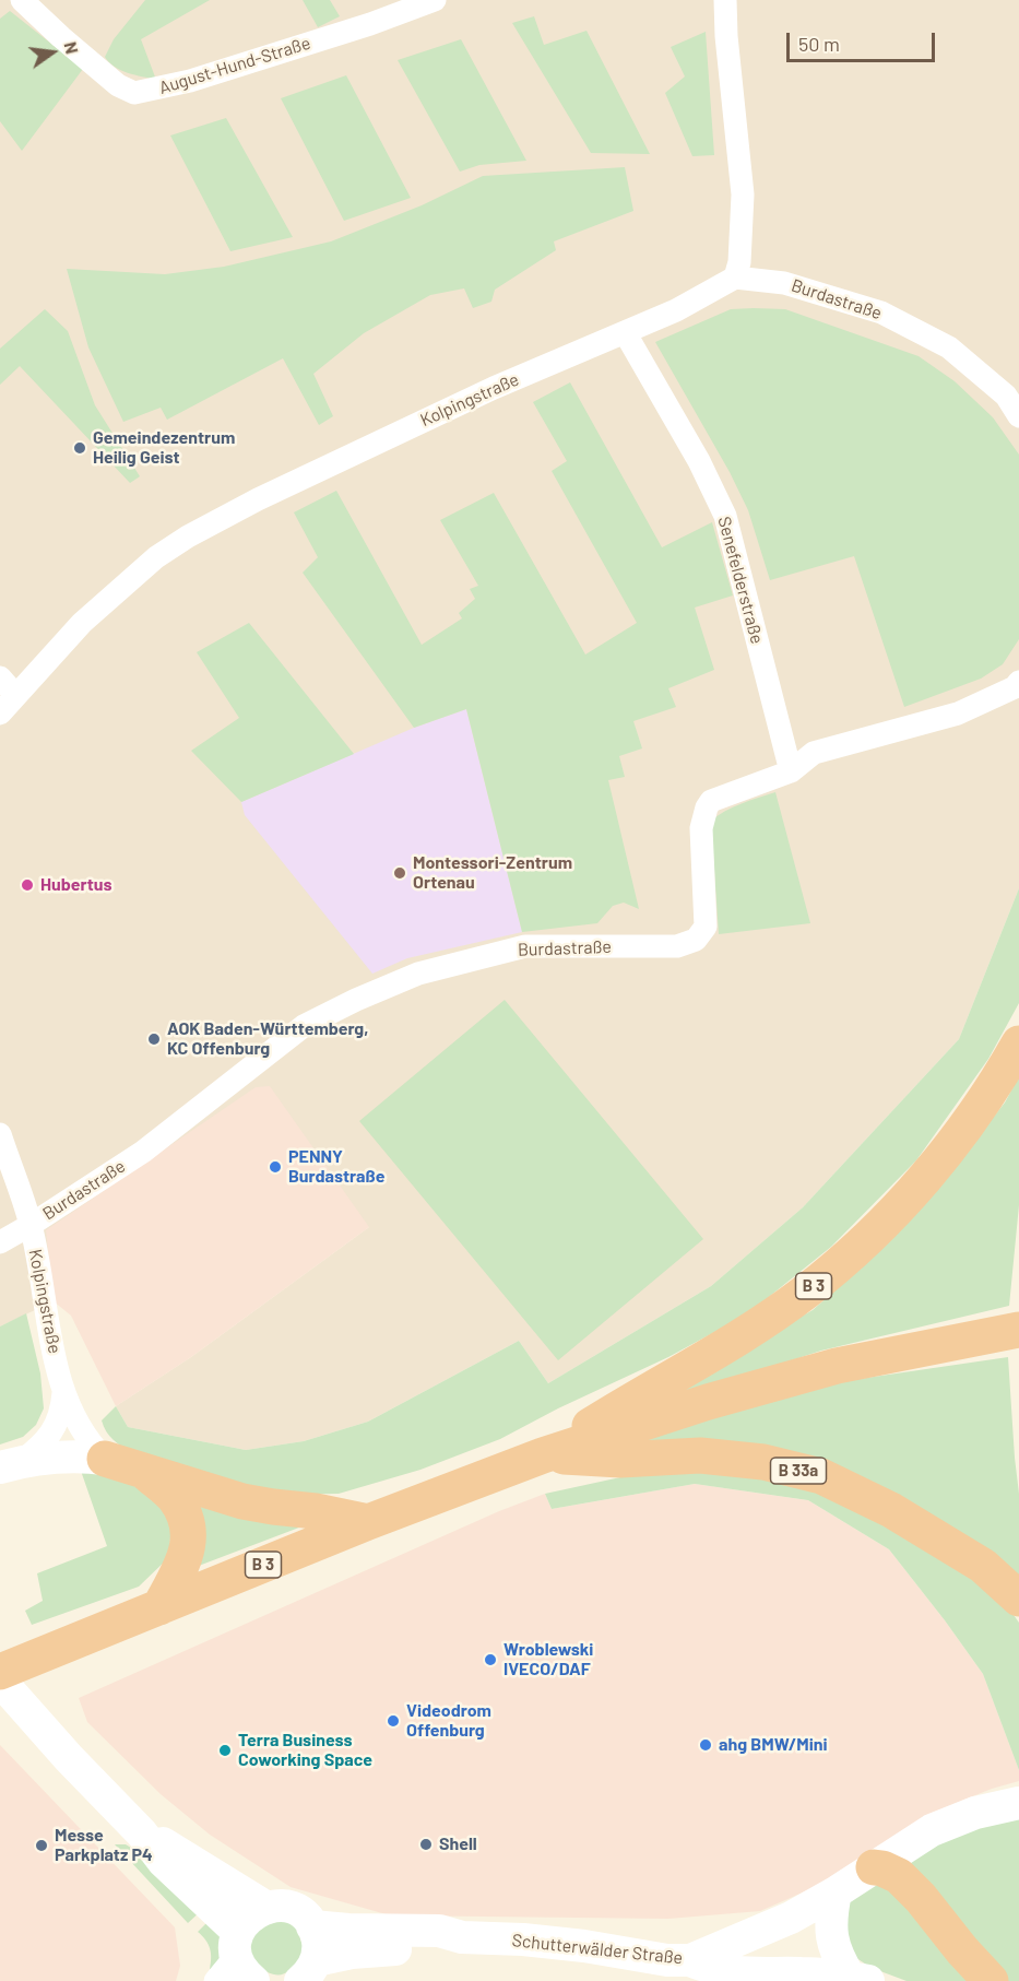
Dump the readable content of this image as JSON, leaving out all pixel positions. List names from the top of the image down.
{
  "streets": {
    "highway": ["B 3", "B 33a"],
    "main road": ["Schutterwälder Straße"],
    "street": [
      "August-Hund-Straße",
      "Burdastraße",
      "Kolpingstraße",
      "Senefelderstraße"
    ]
  },
  "crossings": [
    ["Burdastraße", "Kolpingstraße"],
    ["Burdastraße", "Senefelderstraße"],
    ["Kolpingstraße", "Senefelderstraße"],
    ["B 3", "B 33a"]
  ],
  "places": [
    "Gemeindezentrum Heilig Geist",
    "Montessori-Zentrum Ortenau",
    "Hubertus",
    "AOK Baden-Württemberg, KC Offenburg",
    "PENNY Burdastraße",
    "Wroblewski IVECO/DAF",
    "Videodrom Offenburg",
    "ahg BMW/Mini",
    "Terra Business Coworking Space",
    "Shell",
    "Messe Parkplatz P4"
  ],
  "scale_bar": "50 m",
  "north": "right"
}
